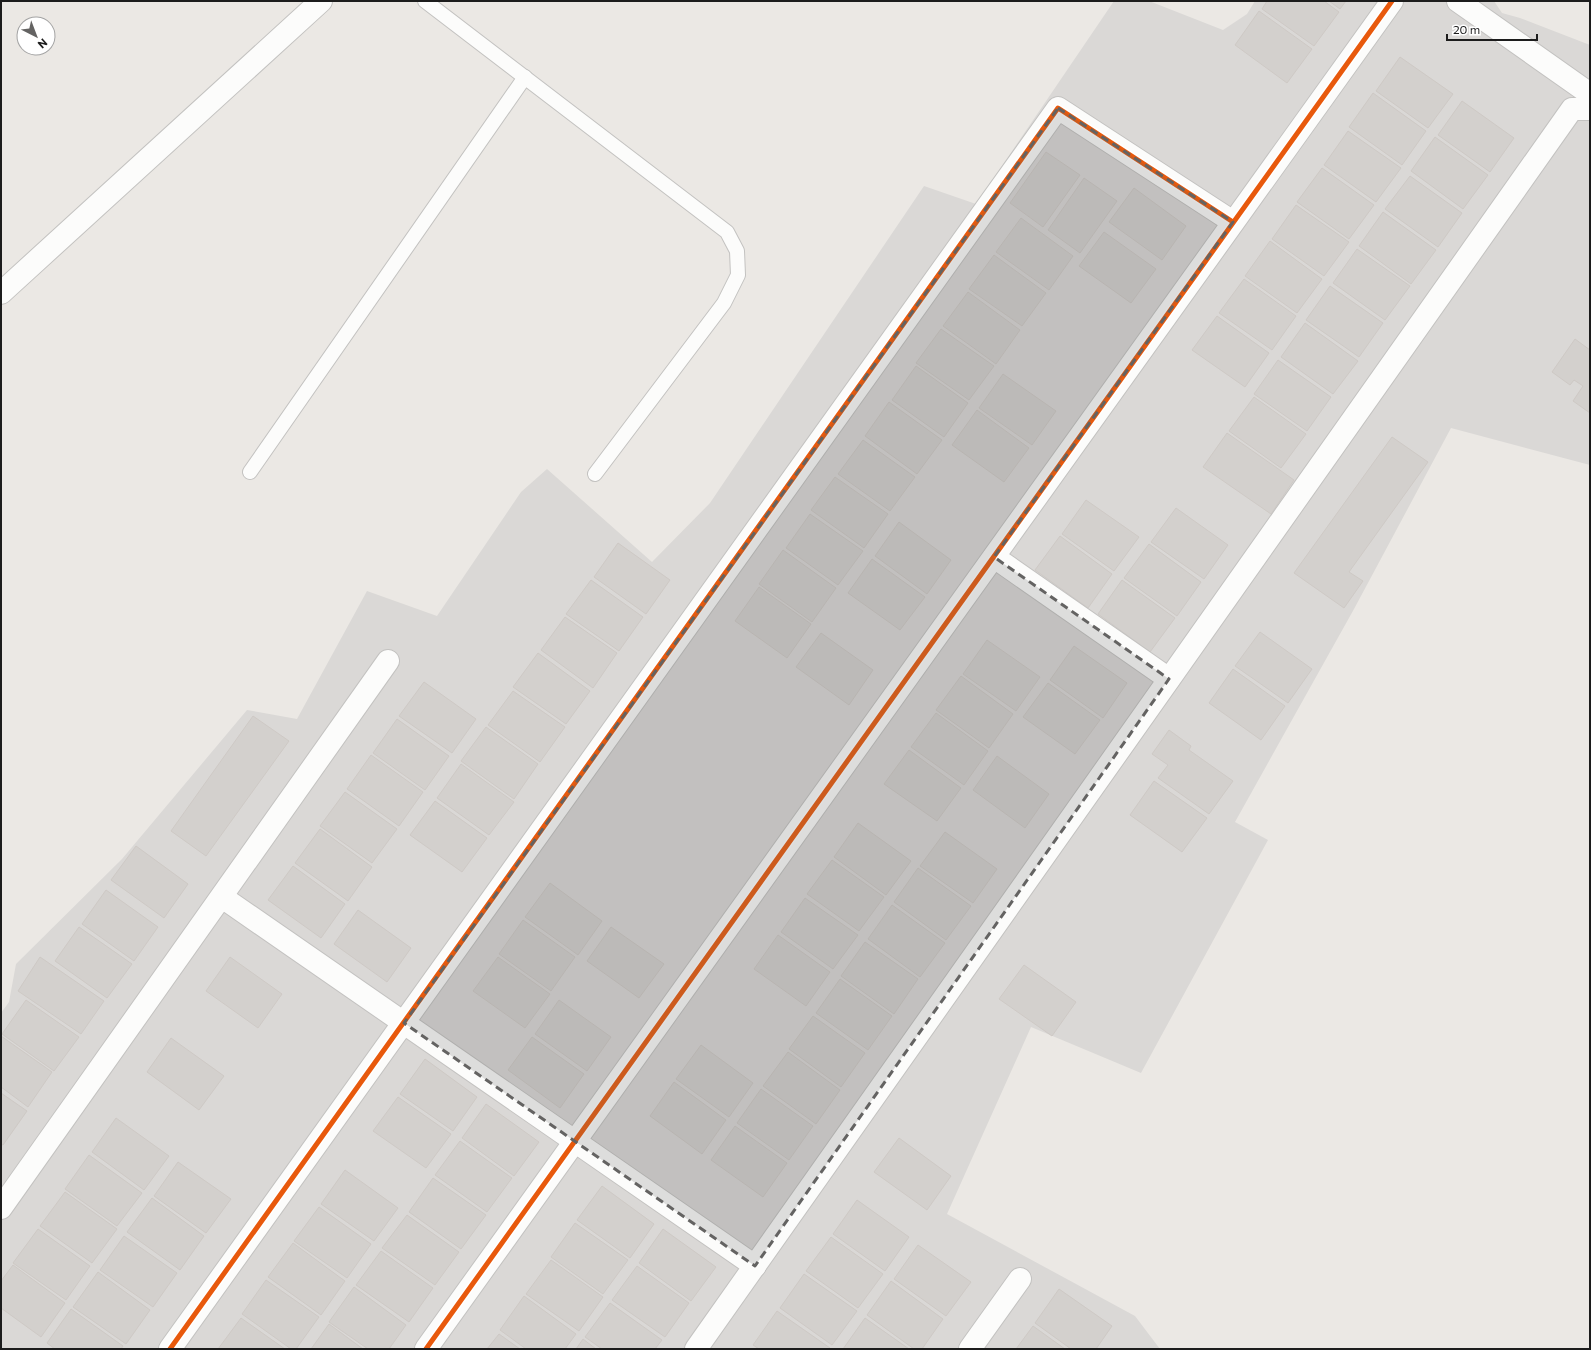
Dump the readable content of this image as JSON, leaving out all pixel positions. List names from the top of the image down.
{
  "scale_bar": "20 m",
  "north": "bottom right"
}
